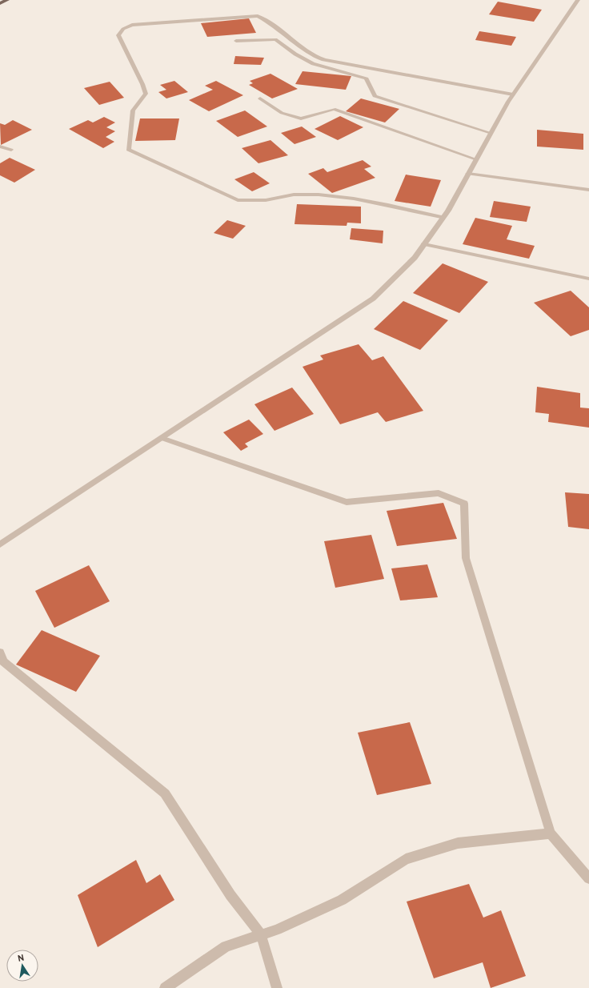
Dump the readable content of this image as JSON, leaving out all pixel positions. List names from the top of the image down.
{
  "north": "top"
}
